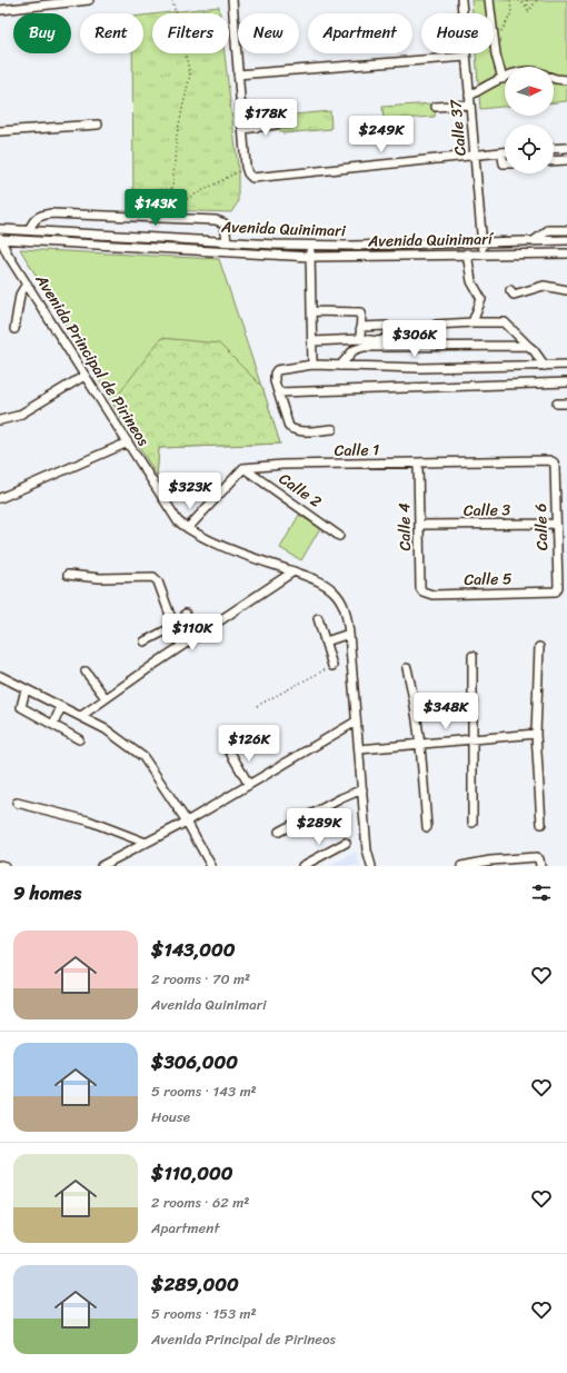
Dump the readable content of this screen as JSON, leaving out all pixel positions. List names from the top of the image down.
{
  "streets": {
    "street": [
      "Calle 37",
      "Avenida Quinimari",
      "Avenida Quinimarí",
      "Avenida Principal de Pirineos",
      "Calle 1",
      "Calle 2",
      "Calle 3",
      "Calle 4",
      "Calle 6",
      "Calle 5"
    ]
  },
  "crossings": [
    ["Calle 37", "Avenida Quinimari"],
    ["Calle 37", "Avenida Quinimarí"],
    ["Avenida Quinimarí", "Avenida Principal de Pirineos"],
    ["Calle 1", "Calle 2"],
    ["Calle 1", "Calle 4"],
    ["Calle 1", "Calle 6"],
    ["Calle 3", "Calle 4"],
    ["Calle 3", "Calle 6"],
    ["Calle 4", "Calle 5"],
    ["Calle 6", "Calle 5"]
  ],
  "north": "right",
  "page": {
    "chip": [
      "Buy",
      "Rent",
      "Filters",
      "New",
      "Apartment",
      "House"
    ],
    "price": [
      "$178K",
      "$249K",
      "$143K",
      "$306K",
      "$323K",
      "$110K",
      "$348K",
      "$126K",
      "$289K"
    ],
    "heading": "9 homes",
    "list": [
      {
        "name": "$143,000",
        "note": "2 rooms · 70 m² · Avenida Quinimari"
      },
      {
        "name": "$306,000",
        "note": "5 rooms · 143 m² · House"
      },
      {
        "name": "$110,000",
        "note": "2 rooms · 62 m² · Apartment"
      },
      {
        "name": "$289,000",
        "note": "5 rooms · 153 m² · Avenida Principal de Pirineos"
      }
    ]
  }
}
